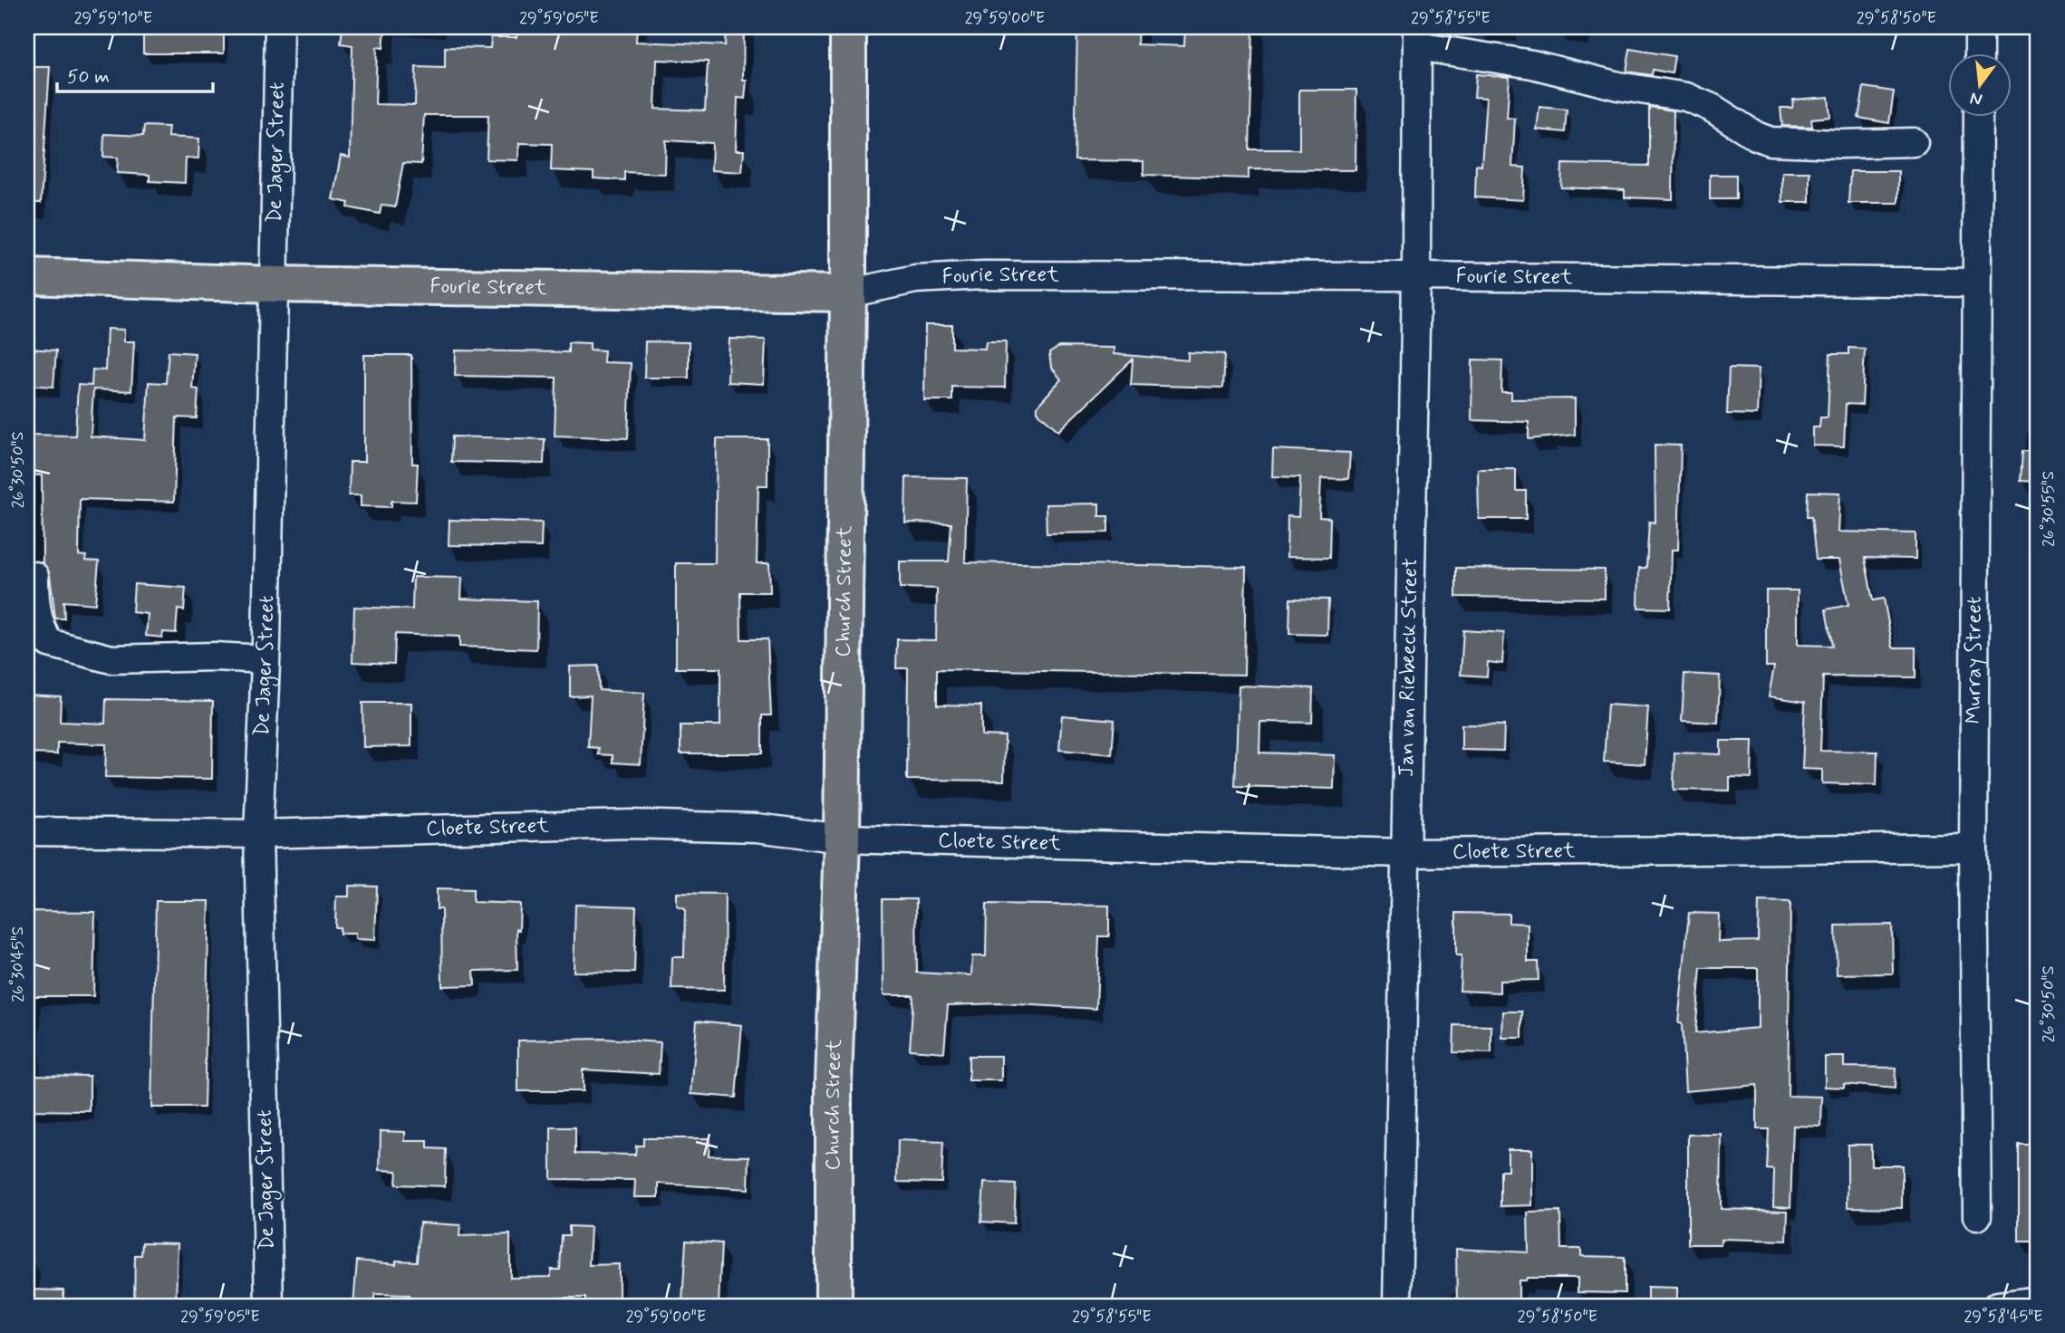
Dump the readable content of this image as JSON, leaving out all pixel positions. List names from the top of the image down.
{
  "streets": {
    "highway": ["Fourie Street", "Church Street"],
    "street": [
      "De Jager Street",
      "Murray Street",
      "Jan van Riebeeck Street",
      "Cloete Street"
    ]
  },
  "crossings": [
    ["De Jager Street", "Fourie Street"],
    ["De Jager Street", "Cloete Street"],
    ["Fourie Street", "Church Street"],
    ["Fourie Street", "Murray Street"],
    ["Fourie Street", "Jan van Riebeeck Street"],
    ["Church Street", "Cloete Street"],
    ["Murray Street", "Cloete Street"],
    ["Jan van Riebeeck Street", "Cloete Street"]
  ],
  "scale_bar": "50 m",
  "north": "bottom",
  "coordinates": [
    "29°59'10\"E",
    "29°59'05\"E",
    "29°59'00\"E",
    "29°58'55\"E",
    "29°58'50\"E",
    "26°30'50\"S",
    "26°30'55\"S",
    "26°30'45\"S",
    "29°58'45\"E"
  ]
}
